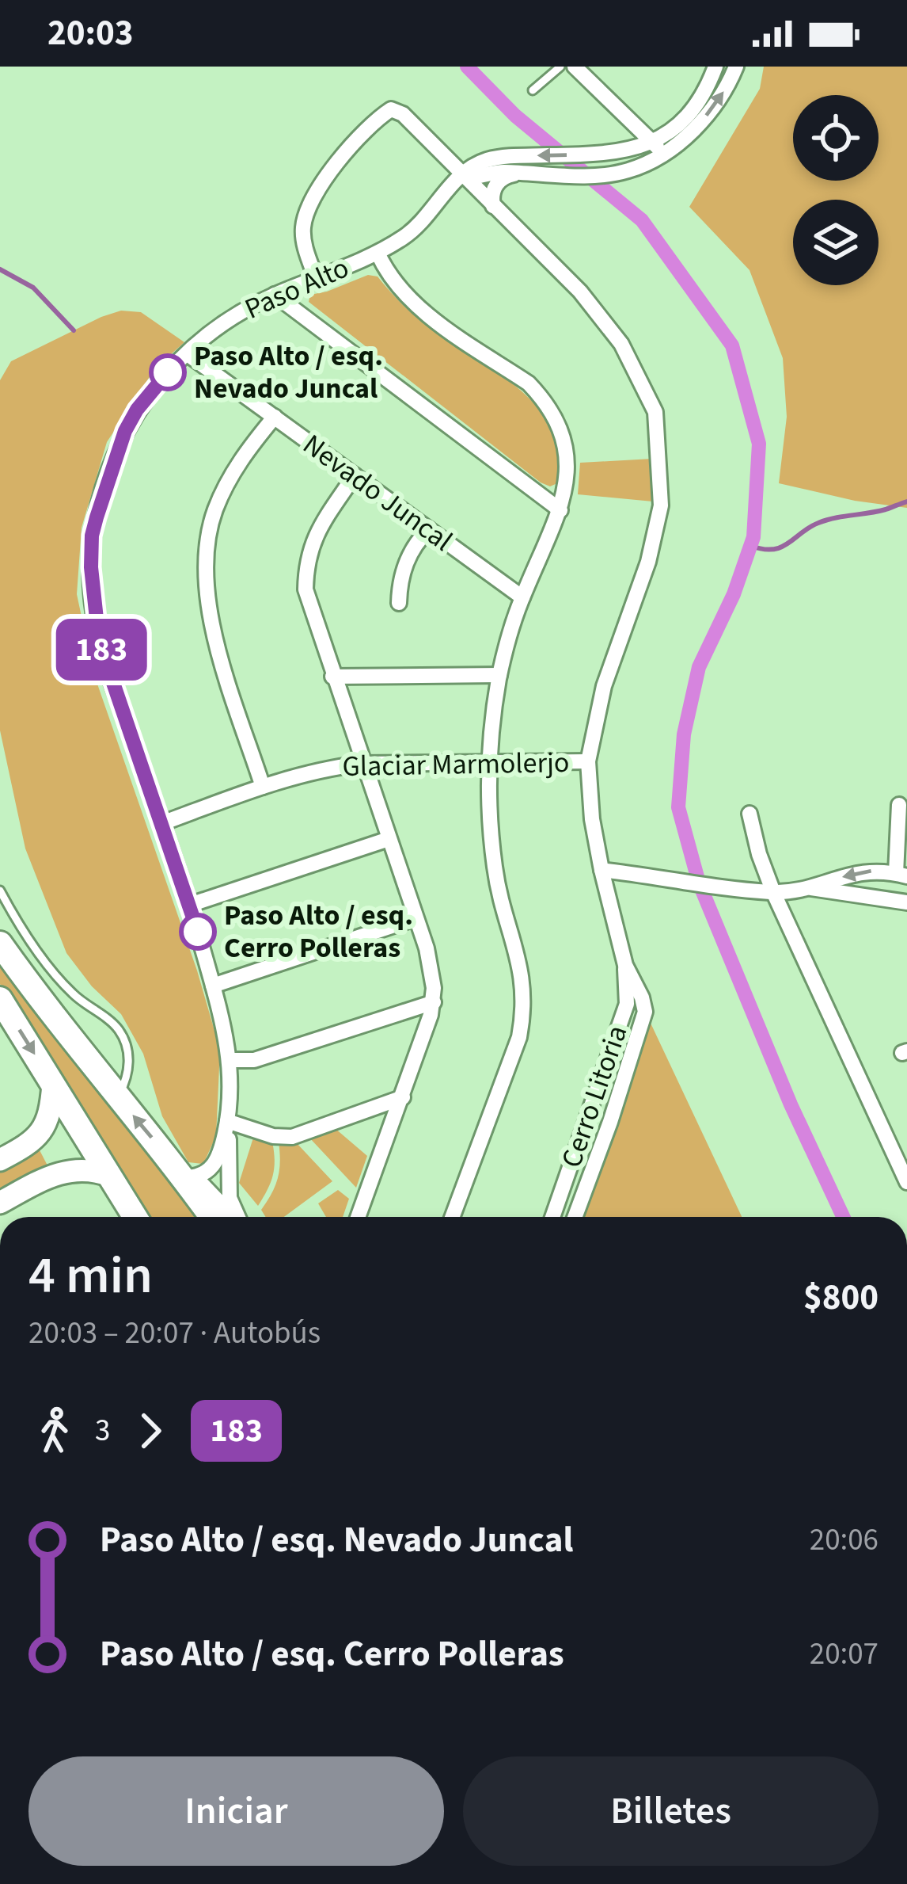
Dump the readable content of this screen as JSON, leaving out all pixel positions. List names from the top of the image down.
{
  "streets": {
    "street": [
      "Paso Alto",
      "Nevado Juncal",
      "Glaciar Marmolerjo",
      "Cerro Litoria"
    ]
  },
  "crossings": [
    ["Paso Alto", "Nevado Juncal"],
    ["Paso Alto", "Glaciar Marmolerjo"]
  ],
  "places": ["Paso Alto / esq. Nevado Juncal", "Paso Alto / esq. Cerro Polleras"],
  "lines": ["bus line 183"],
  "page": {
    "status": "20:03",
    "on_map": "183",
    "heading": ["4 min", "20:03 – 20:07 · Autobús", "$800"],
    "legs": ["3", "183"],
    "list": [
      {
        "name": "Paso Alto / esq. Nevado Juncal",
        "value": "20:06"
      },
      {
        "name": "Paso Alto / esq. Cerro Polleras",
        "value": "20:07"
      }
    ],
    "buttons": ["Iniciar", "Billetes"]
  }
}
